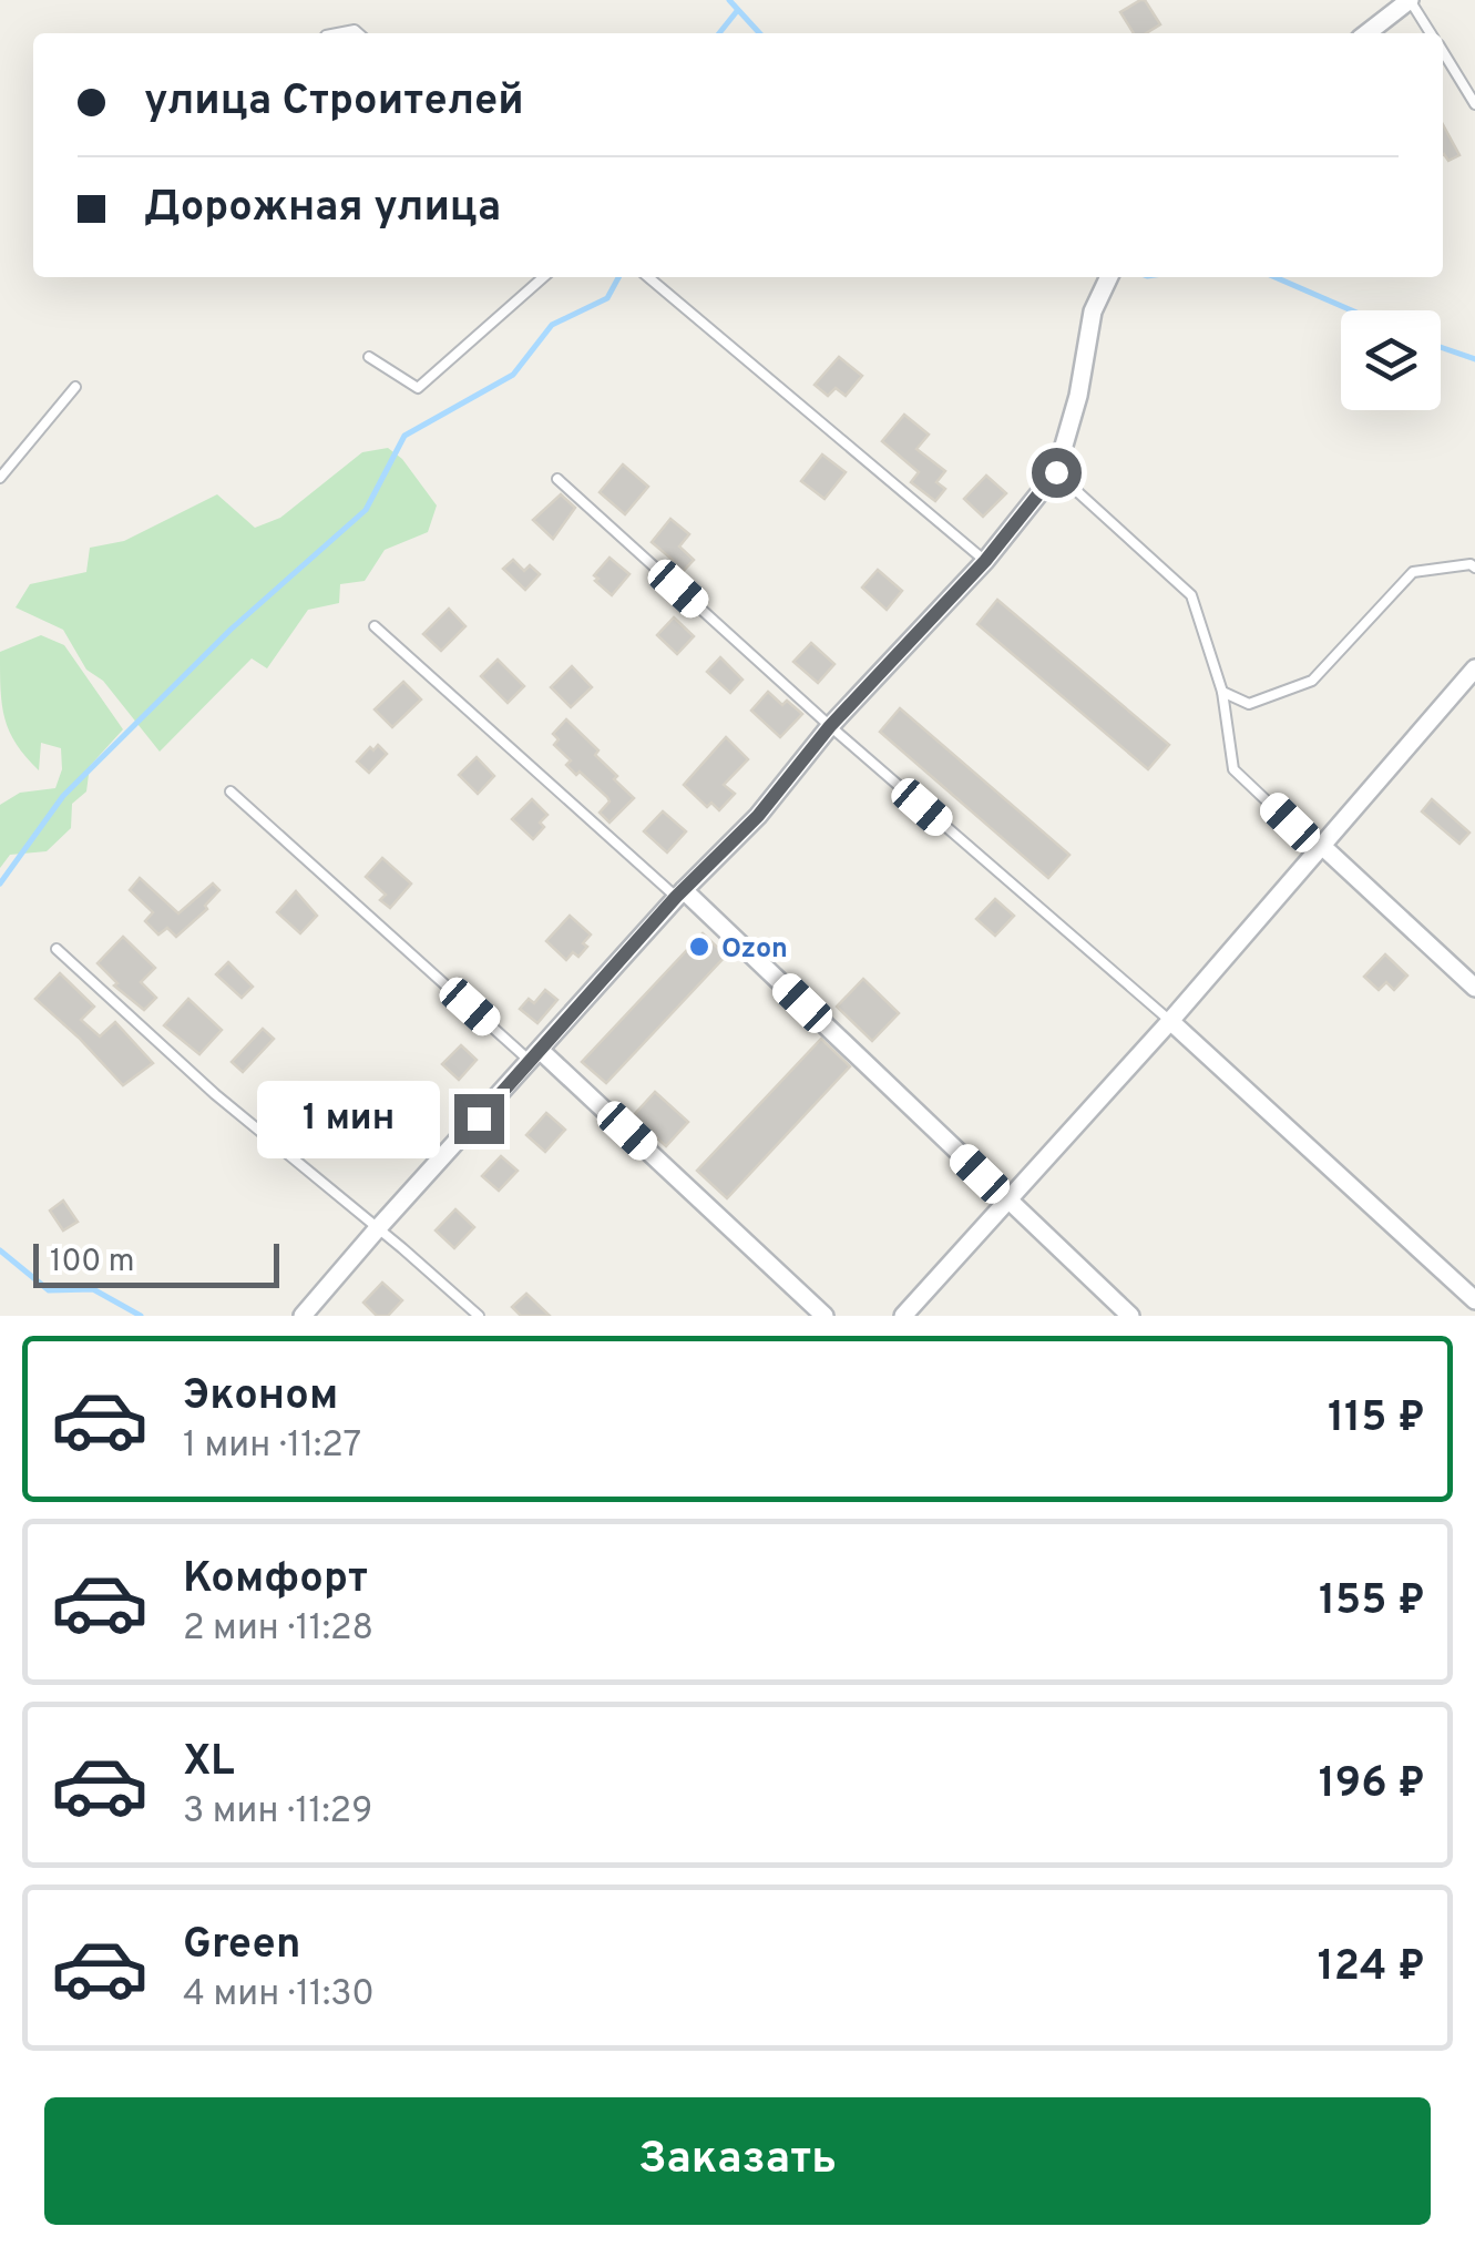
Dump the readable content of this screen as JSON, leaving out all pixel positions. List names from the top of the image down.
{
  "places": ["Ozon"],
  "scale_bar": "100 m",
  "page": {
    "banner": ["улица Строителей", "Дорожная улица"],
    "bubble": "1 мин",
    "scale": "100 m",
    "list": [
      {
        "name": "Эконом",
        "note": "1 мин · 11:27",
        "value": "115 ₽"
      },
      {
        "name": "Комфорт",
        "note": "2 мин · 11:28",
        "value": "155 ₽"
      },
      {
        "name": "XL",
        "note": "3 мин · 11:29",
        "value": "196 ₽"
      },
      {
        "name": "Green",
        "note": "4 мин · 11:30",
        "value": "124 ₽"
      }
    ],
    "buttons": "Заказать"
  }
}
